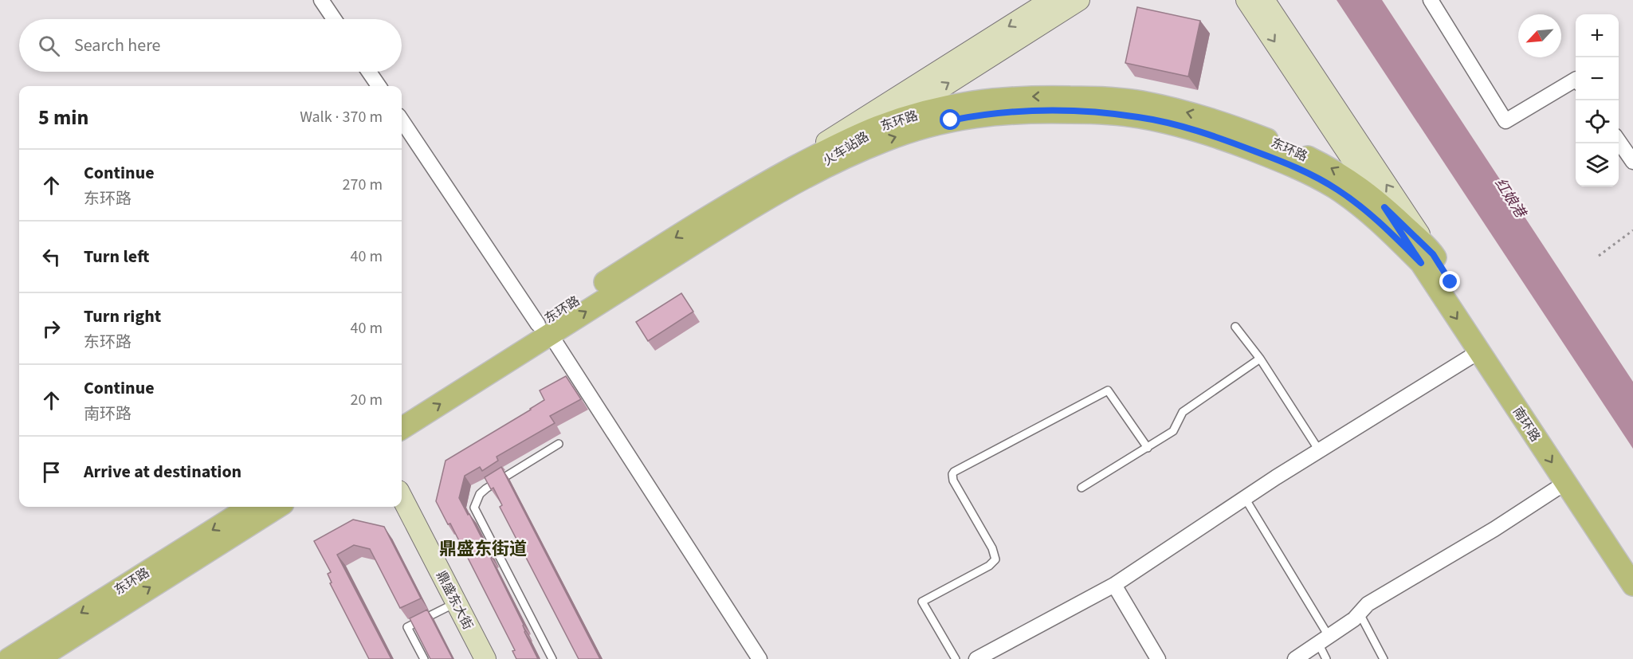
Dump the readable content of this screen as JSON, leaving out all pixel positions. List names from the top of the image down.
{
  "streets": {
    "main road": [
      "东环路",
      "火车站路",
      "南环路",
      "鼎盛东大街"
    ]
  },
  "crossings": [
    ["东环路", "火车站路"],
    ["东环路", "南环路"]
  ],
  "districts": ["鼎盛东街道"],
  "water": ["红娘港"],
  "north": "bottom left",
  "page": {
    "map_buttons": ["+", "−"],
    "search": "Search here",
    "heading": ["5 min", "Walk · 370 m"],
    "list": [
      ["Continue", "东环路", "270 m"],
      ["Turn left", "40 m"],
      ["Turn right", "东环路", "40 m"],
      ["Continue", "南环路", "20 m"],
      "Arrive at destination"
    ]
  }
}
